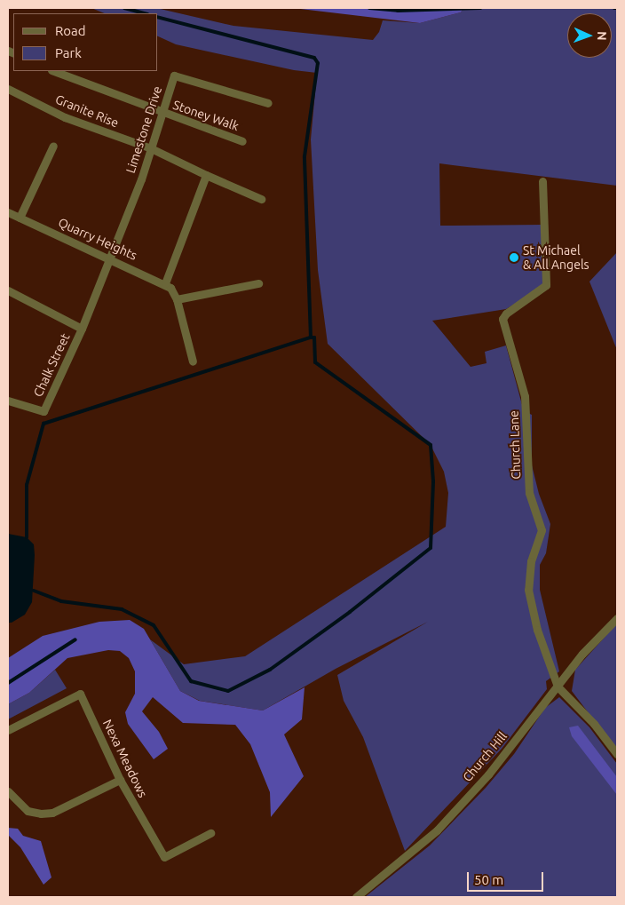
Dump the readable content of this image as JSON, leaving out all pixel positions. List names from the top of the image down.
{
  "streets": {
    "street": [
      "Granite Rise",
      "Stoney Walk",
      "Limestone Drive",
      "Quarry Heights",
      "Chalk Street",
      "Church Lane",
      "Church Hill",
      "Nexa Meadows"
    ]
  },
  "crossings": [
    ["Granite Rise", "Limestone Drive"],
    ["Stoney Walk", "Limestone Drive"],
    ["Limestone Drive", "Quarry Heights"],
    ["Limestone Drive", "Chalk Street"],
    ["Quarry Heights", "Chalk Street"],
    ["Church Lane", "Church Hill"]
  ],
  "places": ["St Michael & All Angels"],
  "legend": ["Road", "Park"],
  "scale_bar": "50 m",
  "north": "right"
}
